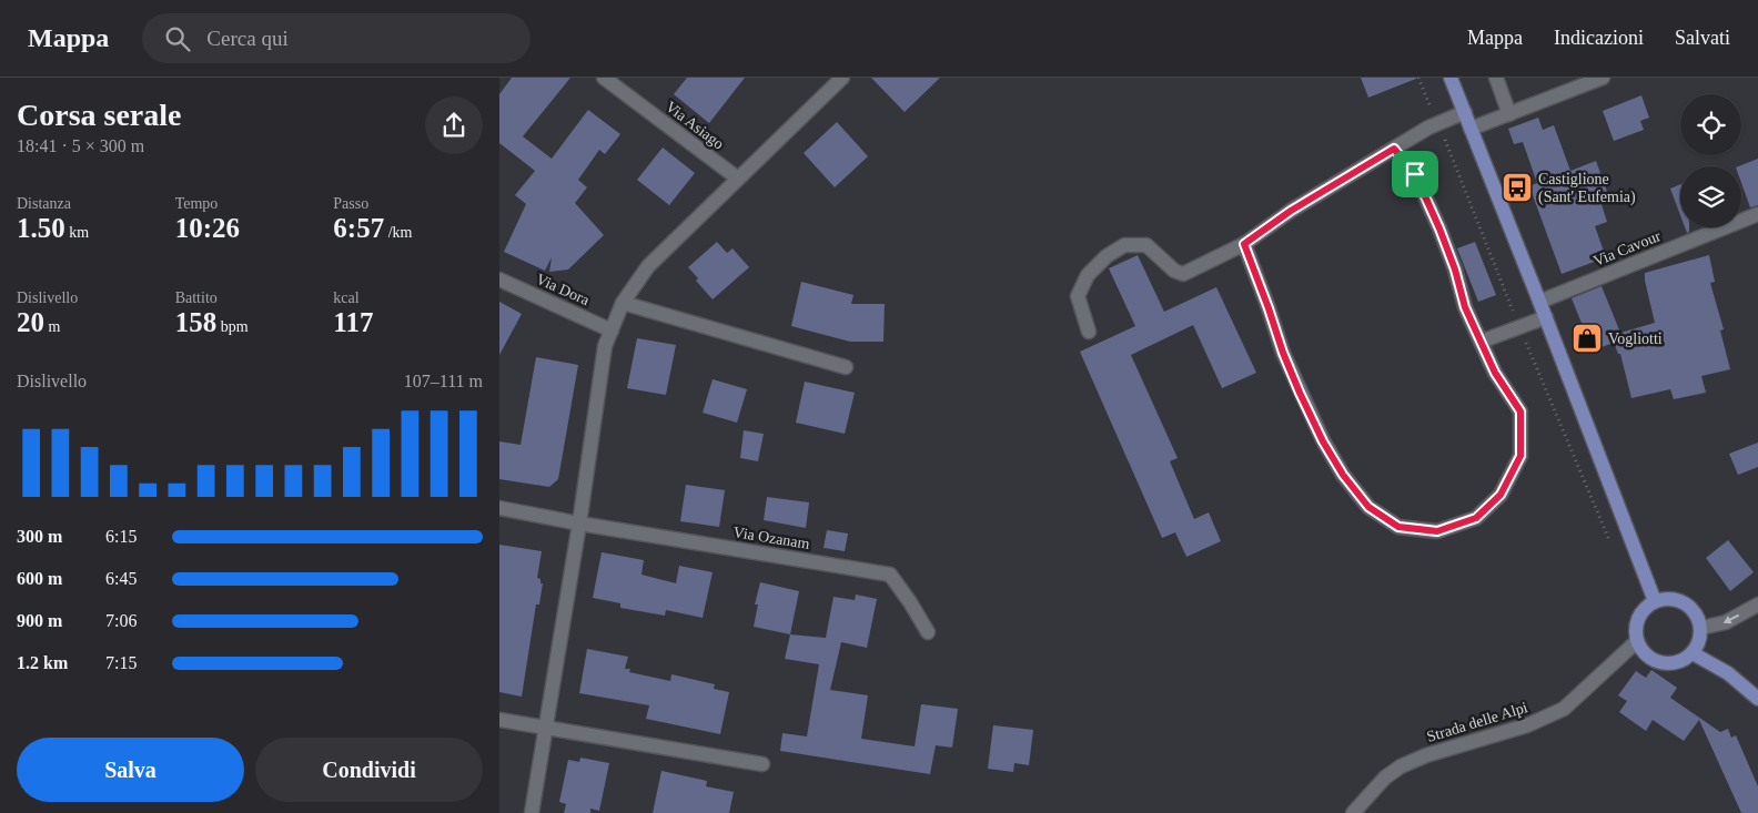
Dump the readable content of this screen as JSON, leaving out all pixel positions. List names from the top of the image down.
{
  "streets": {
    "street": [
      "Via Asiago",
      "Via Cavour",
      "Via Dora",
      "Via Ozanam",
      "Strada delle Alpi"
    ]
  },
  "places": {
    "bus stop": ["Castiglione (Sant' Eufemia)"],
    "shop": ["Vogliotti"]
  },
  "page": {
    "header": "Mappa",
    "search": "Cerca qui",
    "nav": ["Mappa", "Indicazioni", "Salvati"],
    "heading": ["Corsa serale", "18:41 · 5 × 300 m"],
    "stats": [
      ["Distanza", "1.50 km"],
      ["Tempo", "10:26"],
      ["Passo", "6:57 /km"],
      ["Dislivello", "20 m"],
      ["Battito", "158 bpm"],
      ["kcal", "117"]
    ],
    "chart": ["Dislivello", "107–111 m"],
    "list": [
      {
        "name": "300 m",
        "note": "6:15"
      },
      {
        "name": "600 m",
        "note": "6:45"
      },
      {
        "name": "900 m",
        "note": "7:06"
      },
      {
        "name": "1.2 km",
        "note": "7:15"
      }
    ],
    "buttons": ["Salva", "Condividi"]
  }
}
